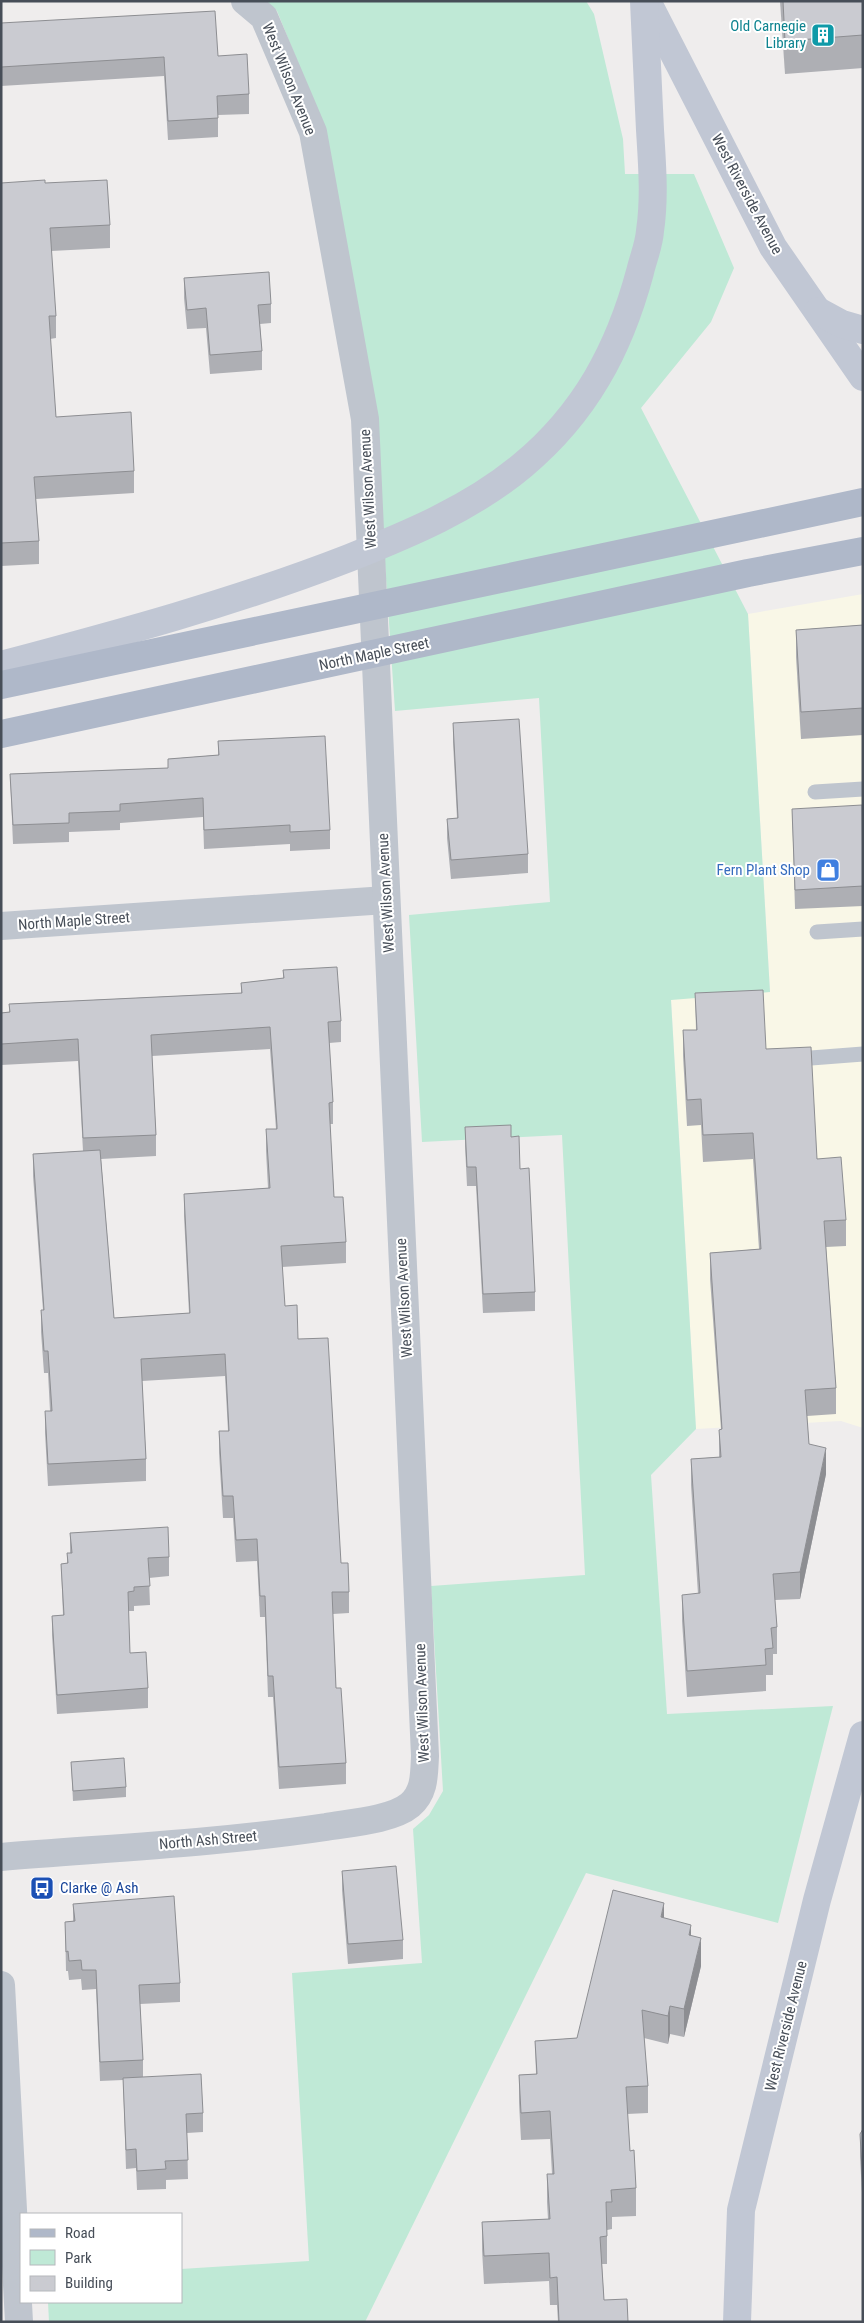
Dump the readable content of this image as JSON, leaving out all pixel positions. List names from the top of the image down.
{
  "streets": {
    "main road": ["West Riverside Avenue", "North Maple Street"],
    "street": ["West Wilson Avenue", "North Ash Street"]
  },
  "crossings": [
    ["West Wilson Avenue", "North Maple Street"],
    ["West Wilson Avenue", "North Ash Street"]
  ],
  "places": {
    "building": ["Old Carnegie Library"],
    "shop": ["Fern Plant Shop"],
    "bus stop": ["Clarke @ Ash"]
  },
  "legend": ["Road", "Park", "Building"]
}
